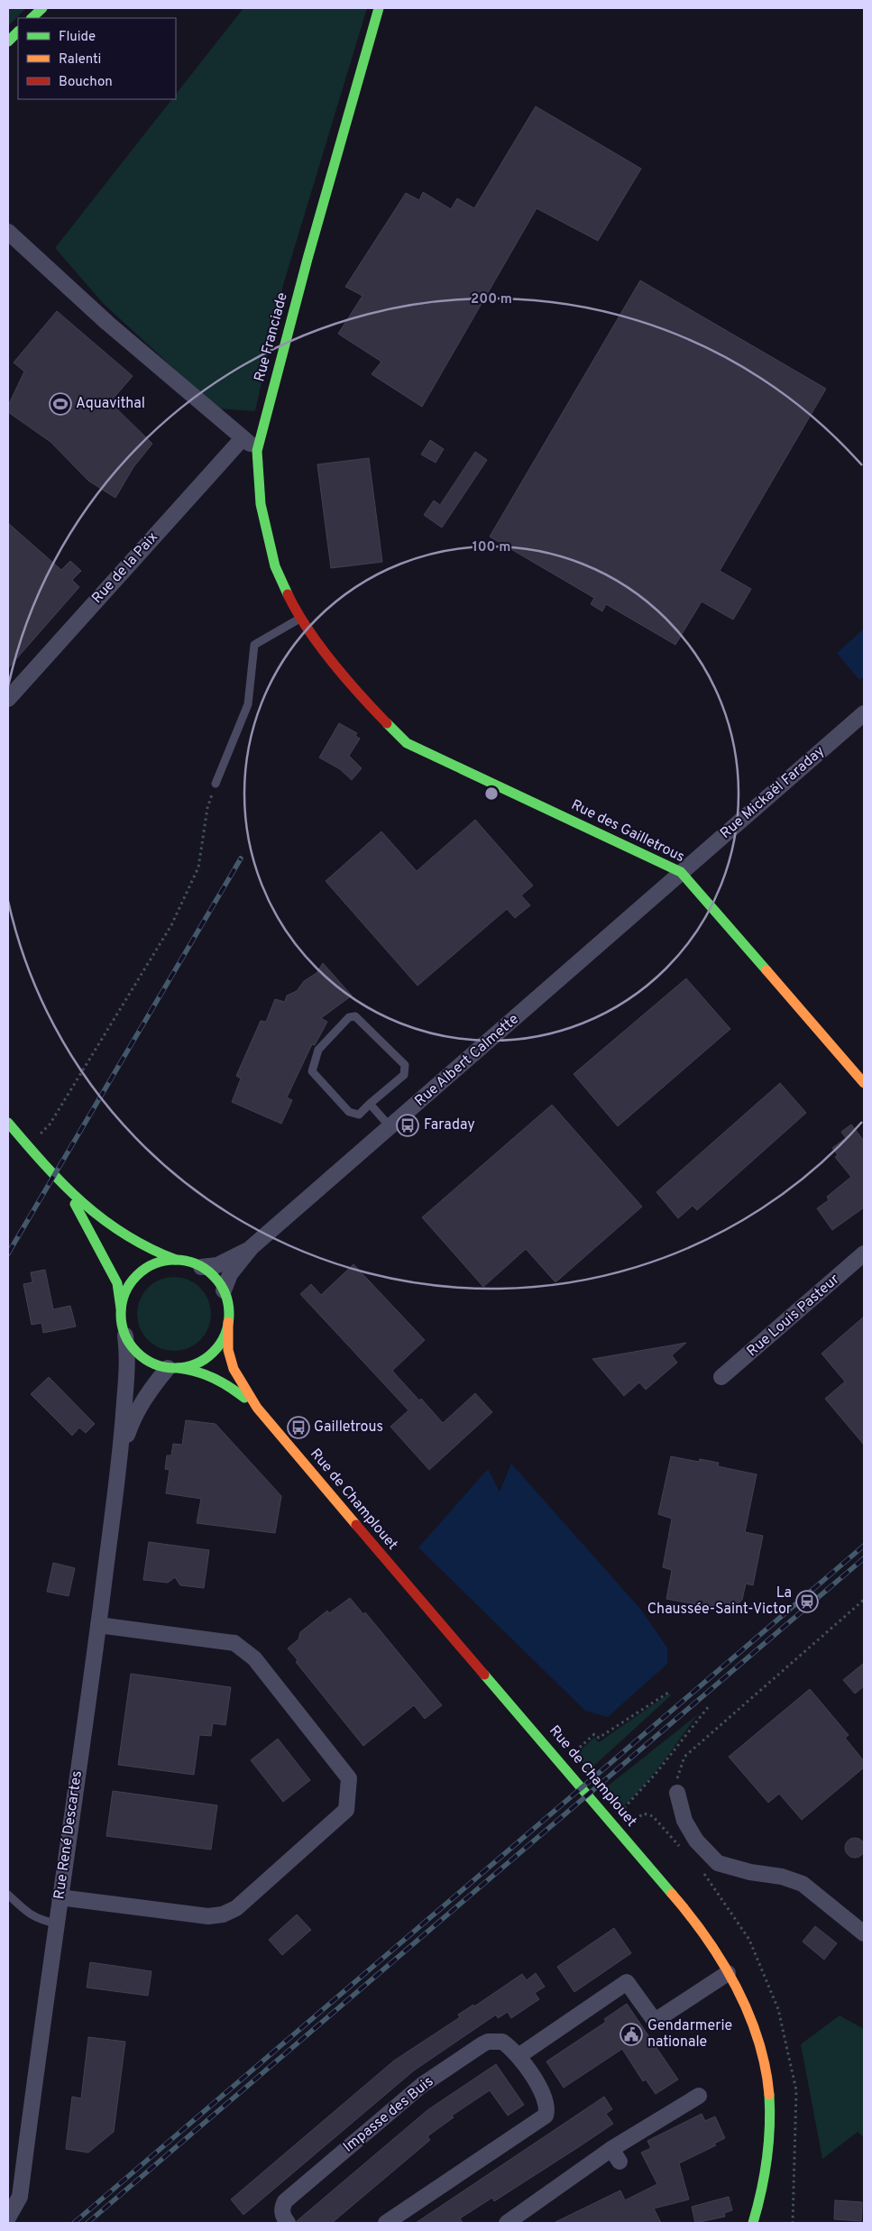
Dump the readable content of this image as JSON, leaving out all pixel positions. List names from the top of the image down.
{
  "streets": {
    "street": [
      "Rue Franciade",
      "Rue de la Paix",
      "Rue Mickaël Faraday",
      "Rue des Gailletrous",
      "Rue Albert Calmette",
      "Rue Louis Pasteur",
      "Rue de Champlouet",
      "Rue René Descartes",
      "Impasse des Buis"
    ]
  },
  "crossings": [
    ["Rue Franciade", "Rue des Gailletrous"],
    ["Rue Mickaël Faraday", "Rue des Gailletrous"],
    ["Rue Mickaël Faraday", "Rue Albert Calmette"],
    ["Rue des Gailletrous", "Rue Albert Calmette"],
    ["Rue Albert Calmette", "Rue de Champlouet"],
    ["Rue Albert Calmette", "Rue René Descartes"],
    ["Rue de Champlouet", "Rue René Descartes"]
  ],
  "places": {
    "sports": ["Aquavithal"],
    "bus stop": ["Faraday", "Gailletrous"],
    "station": ["La Chaussée-Saint-Victor"],
    "public building": ["Gendarmerie nationale"]
  },
  "legend": ["Fluide", "Ralenti", "Bouchon"],
  "rings": ["200 m", "100 m"]
}
